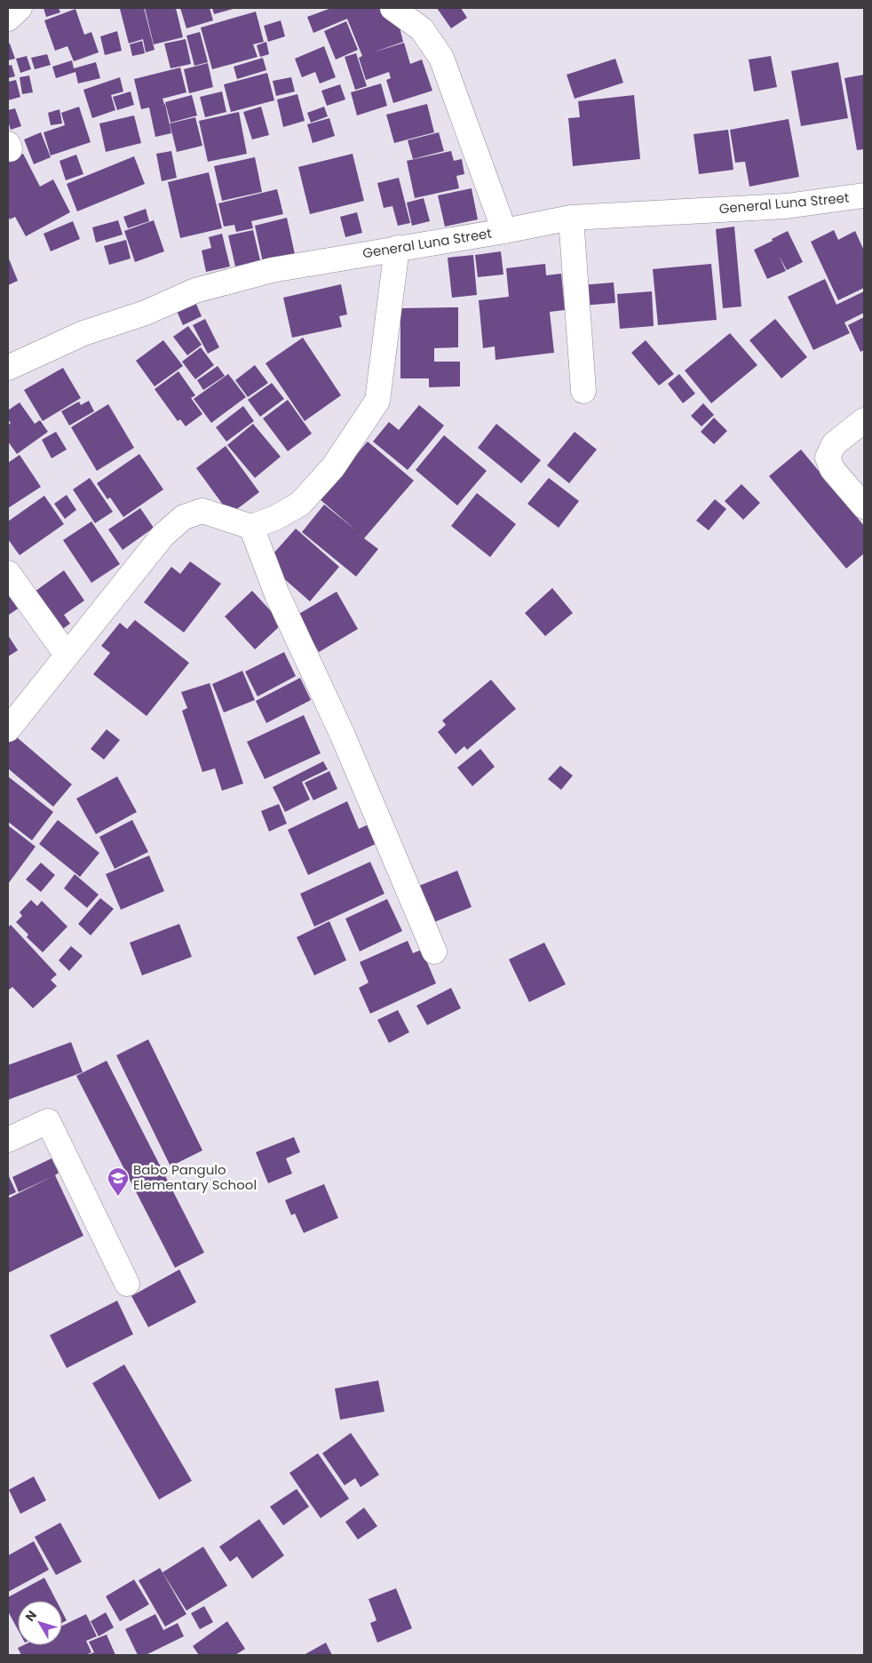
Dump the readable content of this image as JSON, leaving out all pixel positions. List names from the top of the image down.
{
  "streets": {
    "street": ["General Luna Street"]
  },
  "places": {
    "school or university": ["Babo Pangulo Elementary School"]
  },
  "north": "top left"
}
